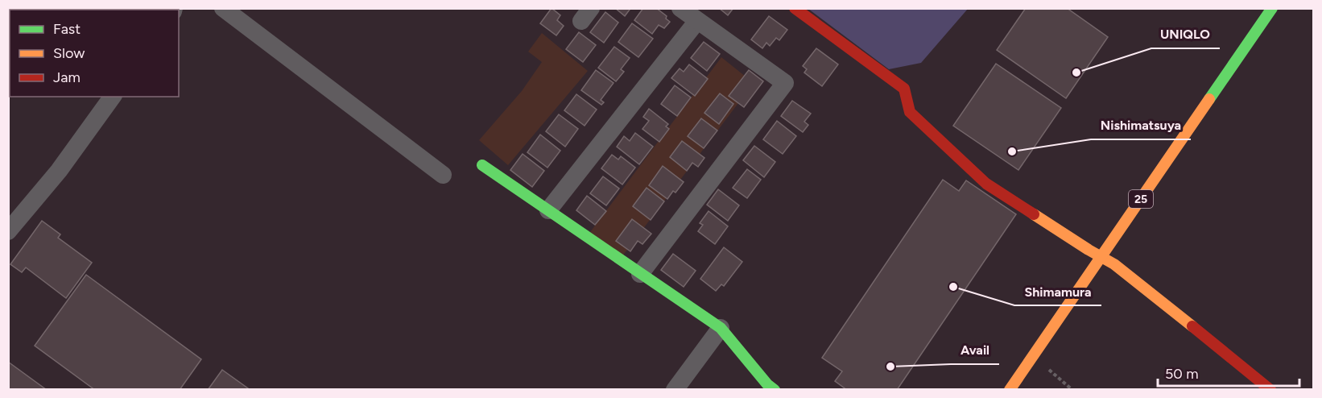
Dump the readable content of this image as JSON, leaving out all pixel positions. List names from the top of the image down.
{
  "streets": {
    "main road": ["25"]
  },
  "places": [
    "UNIQLO",
    "Nishimatsuya",
    "Shimamura",
    "Avail"
  ],
  "legend": ["Fast", "Slow", "Jam"],
  "scale_bar": "50 m"
}
